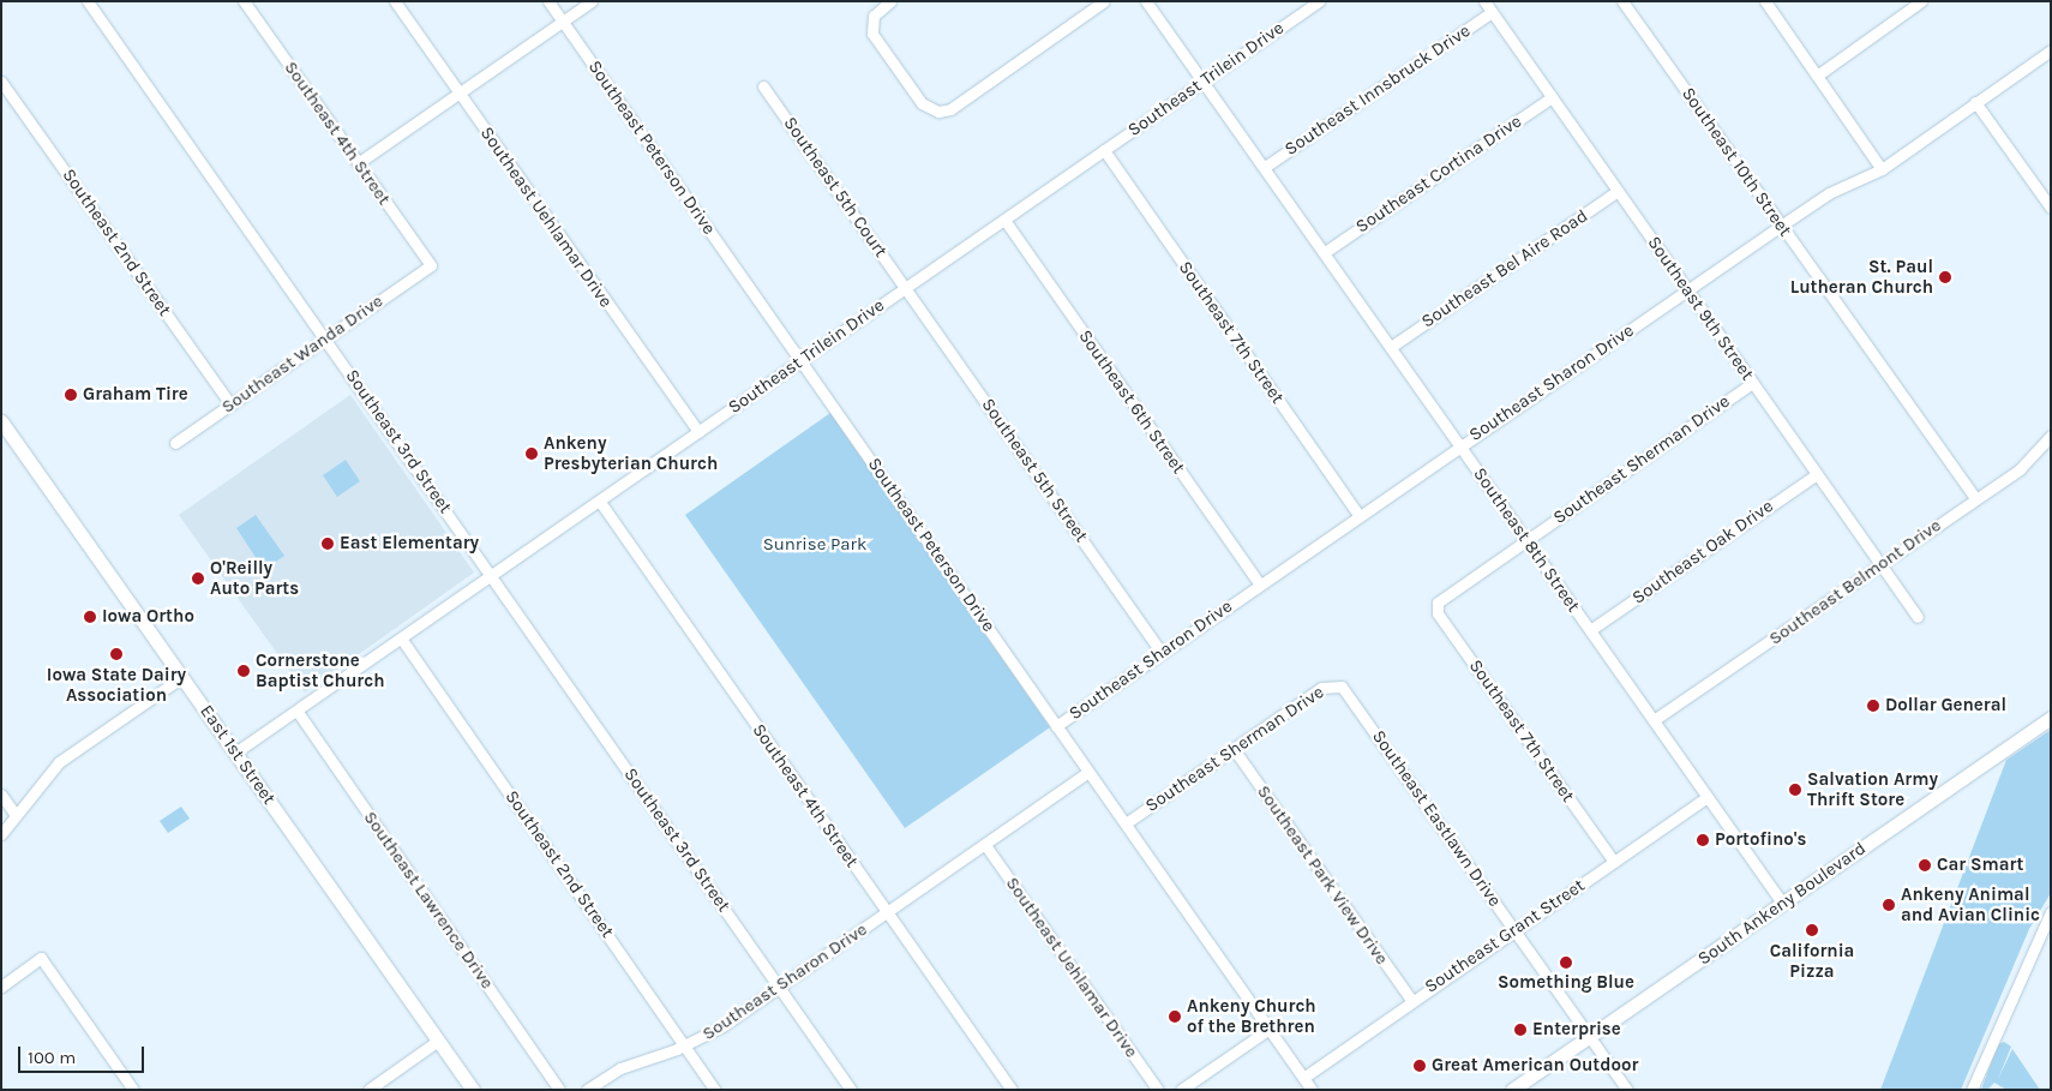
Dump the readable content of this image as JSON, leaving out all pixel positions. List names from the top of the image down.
{
  "streets": {
    "main road": ["East 1st Street", "South Ankeny Boulevard"],
    "street": [
      "Southeast Trilein Drive",
      "Southeast Innsbruck Drive",
      "Southeast 4th Street",
      "Southeast Peterson Drive",
      "Southeast 10th Street",
      "Southeast Cortina Drive",
      "Southeast 5th Court",
      "Southeast Uehlamar Drive",
      "Southeast 2nd Street",
      "Southeast Bel Aire Road",
      "Southeast 9th Street",
      "Southeast 7th Street",
      "Southeast Wanda Drive",
      "Southeast Sharon Drive",
      "Southeast 6th Street",
      "Southeast 3rd Street",
      "Southeast Sherman Drive",
      "Southeast 5th Street",
      "Southeast 8th Street",
      "Southeast Oak Drive",
      "Southeast Belmont Drive",
      "Southeast Eastlawn Drive",
      "Southeast Park View Drive",
      "Southeast Lawrence Drive",
      "Southeast Grant Street"
    ]
  },
  "crossings": [
    ["Southeast Trilein Drive", "Southeast 4th Street"],
    ["Southeast Trilein Drive", "Southeast Peterson Drive"],
    ["Southeast Trilein Drive", "Southeast 5th Court"],
    ["Southeast Trilein Drive", "Southeast Uehlamar Drive"],
    ["Southeast Trilein Drive", "Southeast 2nd Street"],
    ["Southeast Trilein Drive", "Southeast 7th Street"],
    ["Southeast Trilein Drive", "Southeast 6th Street"],
    ["Southeast Trilein Drive", "Southeast 3rd Street"],
    ["Southeast Trilein Drive", "Southeast 5th Street"],
    ["Southeast Trilein Drive", "Southeast 8th Street"],
    ["Southeast Trilein Drive", "East 1st Street"],
    ["Southeast Trilein Drive", "Southeast Lawrence Drive"],
    ["Southeast Innsbruck Drive", "Southeast 9th Street"],
    ["Southeast Innsbruck Drive", "Southeast 8th Street"],
    ["Southeast 4th Street", "Southeast Wanda Drive"],
    ["Southeast 4th Street", "Southeast Sharon Drive"],
    ["Southeast Peterson Drive", "Southeast Sharon Drive"],
    ["Southeast Peterson Drive", "Southeast Sherman Drive"],
    ["Southeast Peterson Drive", "Southeast Grant Street"],
    ["Southeast 10th Street", "Southeast Sharon Drive"],
    ["Southeast 10th Street", "Southeast Belmont Drive"],
    ["Southeast Cortina Drive", "Southeast 9th Street"],
    ["Southeast Cortina Drive", "Southeast 8th Street"],
    ["Southeast 5th Court", "Southeast 5th Street"],
    ["Southeast Uehlamar Drive", "Southeast Sharon Drive"],
    ["Southeast 2nd Street", "Southeast Wanda Drive"],
    ["Southeast 2nd Street", "Southeast Sharon Drive"],
    ["Southeast Bel Aire Road", "Southeast 9th Street"],
    ["Southeast Bel Aire Road", "Southeast 8th Street"],
    ["Southeast 9th Street", "Southeast Sharon Drive"],
    ["Southeast 9th Street", "Southeast Sherman Drive"],
    ["Southeast 9th Street", "Southeast Oak Drive"],
    ["Southeast 9th Street", "Southeast Belmont Drive"],
    ["Southeast 7th Street", "Southeast Sharon Drive"],
    ["Southeast 7th Street", "Southeast Sherman Drive"],
    ["Southeast 7th Street", "Southeast Grant Street"],
    ["Southeast Wanda Drive", "Southeast 3rd Street"],
    ["Southeast Sharon Drive", "Southeast 6th Street"],
    ["Southeast Sharon Drive", "Southeast 3rd Street"],
    ["Southeast Sharon Drive", "Southeast 5th Street"],
    ["Southeast Sharon Drive", "Southeast 8th Street"],
    ["Southeast Sherman Drive", "Southeast 8th Street"],
    ["Southeast Sherman Drive", "Southeast Eastlawn Drive"],
    ["Southeast Sherman Drive", "Southeast Park View Drive"],
    ["Southeast 8th Street", "Southeast Oak Drive"],
    ["Southeast 8th Street", "Southeast Belmont Drive"],
    ["Southeast 8th Street", "South Ankeny Boulevard"],
    ["Southeast 8th Street", "Southeast Grant Street"],
    ["Southeast Eastlawn Drive", "South Ankeny Boulevard"],
    ["Southeast Eastlawn Drive", "Southeast Grant Street"],
    ["Southeast Park View Drive", "Southeast Grant Street"]
  ],
  "parks": ["Sunrise Park"],
  "places": [
    "St. Paul Lutheran Church",
    "Graham Tire",
    "Ankeny Presbyterian Church",
    "East Elementary",
    "O'Reilly Auto Parts",
    "Iowa Ortho",
    "Iowa State Dairy Association",
    "Cornerstone Baptist Church",
    "Dollar General",
    "Salvation Army Thrift Store",
    "Portofino's",
    "Car Smart",
    "Ankeny Animal and Avian Clinic",
    "California Pizza",
    "Something Blue",
    "Ankeny Church of the Brethren",
    "Enterprise",
    "Great American Outdoor"
  ],
  "scale_bar": "100 m"
}
